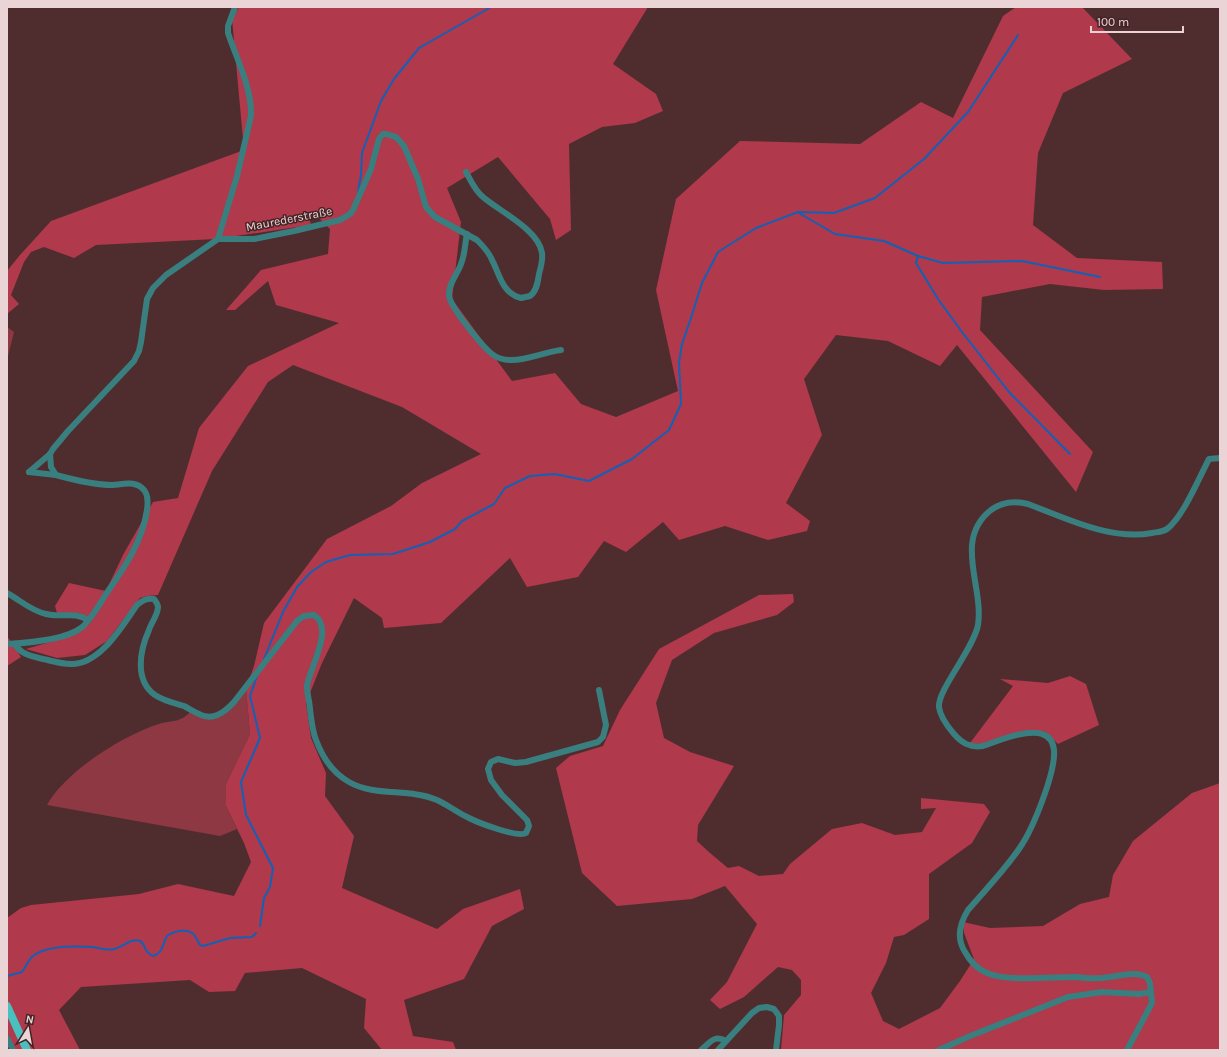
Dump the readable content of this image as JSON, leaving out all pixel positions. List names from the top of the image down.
{
  "streets": {
    "street": ["Maurederstraße"]
  },
  "scale_bar": "100 m",
  "north": "top"
}
